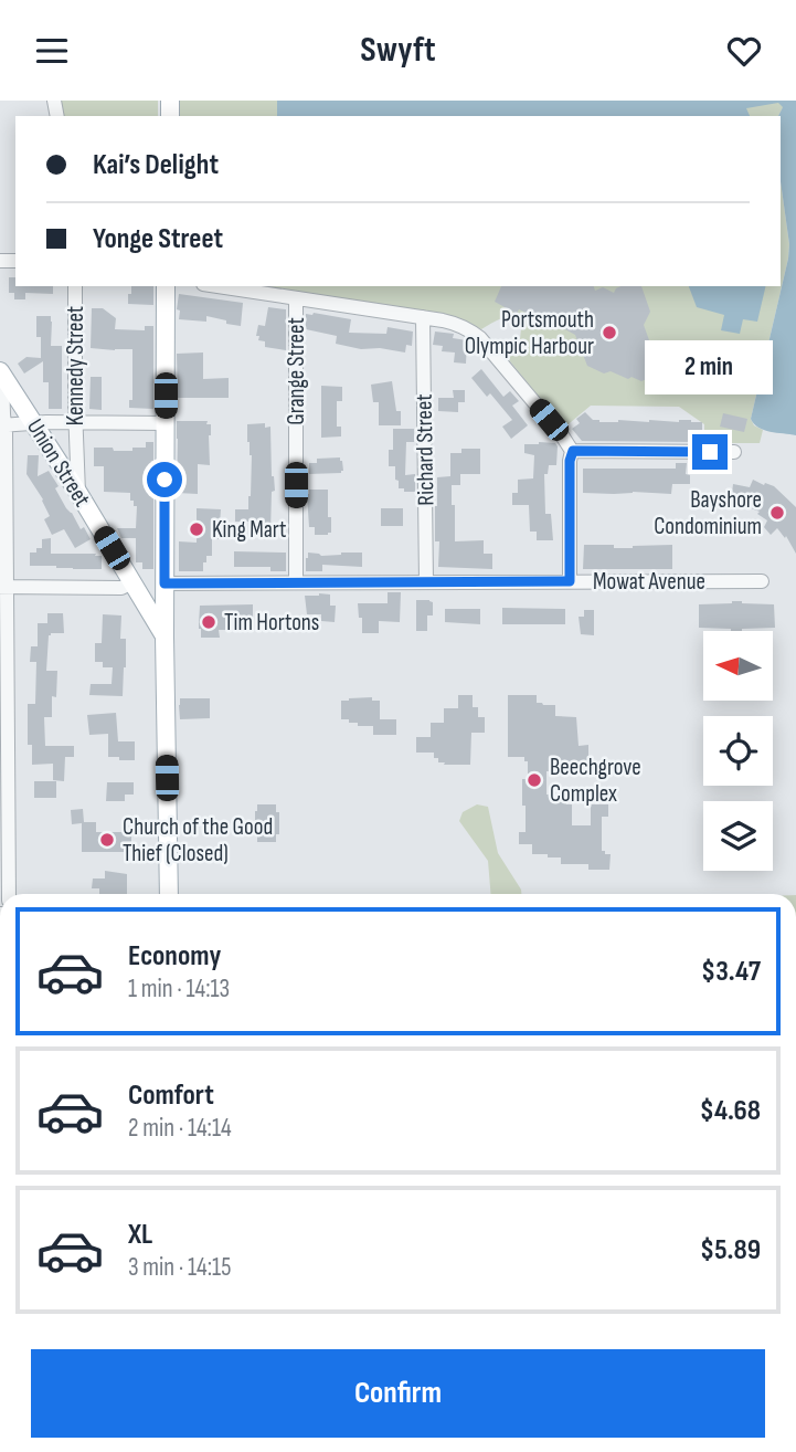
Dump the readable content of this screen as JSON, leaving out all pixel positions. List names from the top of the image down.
{
  "streets": {
    "main road": ["Union Street"],
    "street": [
      "Kennedy Street",
      "Grange Street",
      "Richard Street",
      "Mowat Avenue"
    ]
  },
  "crossings": [
    ["Kennedy Street", "Union Street"],
    ["Grange Street", "Mowat Avenue"],
    ["Richard Street", "Mowat Avenue"],
    ["Union Street", "Mowat Avenue"]
  ],
  "places": [
    "Portsmouth Olympic Harbour",
    "Bayshore Condominium",
    "King Mart",
    "Tim Hortons",
    "Beechgrove Complex",
    "Church of the Good Thief (Closed)"
  ],
  "north": "left",
  "page": {
    "header": "Swyft",
    "banner": ["Kai’s Delight", "Yonge Street"],
    "bubble": "2 min",
    "list": [
      {
        "name": "Economy",
        "note": "1 min · 14:13",
        "value": "$3.47"
      },
      {
        "name": "Comfort",
        "note": "2 min · 14:14",
        "value": "$4.68"
      },
      {
        "name": "XL",
        "note": "3 min · 14:15",
        "value": "$5.89"
      }
    ],
    "buttons": "Confirm"
  }
}
